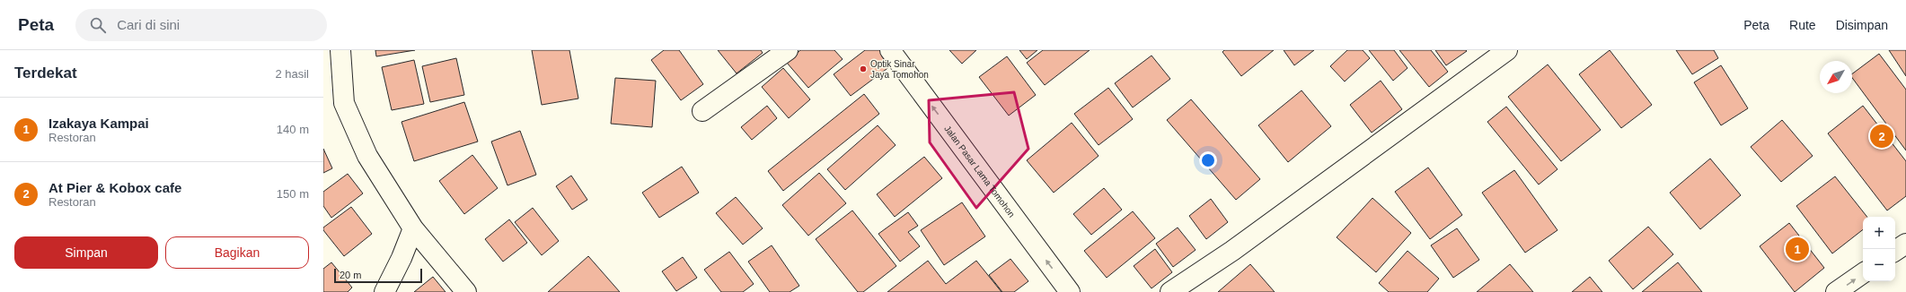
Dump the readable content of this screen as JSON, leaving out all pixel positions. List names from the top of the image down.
{
  "streets": {
    "street": ["Jalan Pasar Lama Tomohon"]
  },
  "one_way": ["Jalan Pasar Lama Tomohon"],
  "places": ["Optik Sinar Jaya Tomohon"],
  "scale_bar": "20 m",
  "north": "bottom left",
  "page": {
    "header": "Peta",
    "search": "Cari di sini",
    "nav": ["Peta", "Rute", "Disimpan"],
    "heading": ["Terdekat", "2 hasil"],
    "list": [
      {
        "mark": "1",
        "name": "Izakaya Kampai",
        "note": "Restoran",
        "value": "140 m"
      },
      {
        "mark": "2",
        "name": "At Pier & Kobox cafe",
        "note": "Restoran",
        "value": "150 m"
      }
    ],
    "pins": ["2", "1"],
    "map_buttons": ["+", "−"],
    "buttons": ["Simpan", "Bagikan"],
    "scale": "20 m"
  }
}
